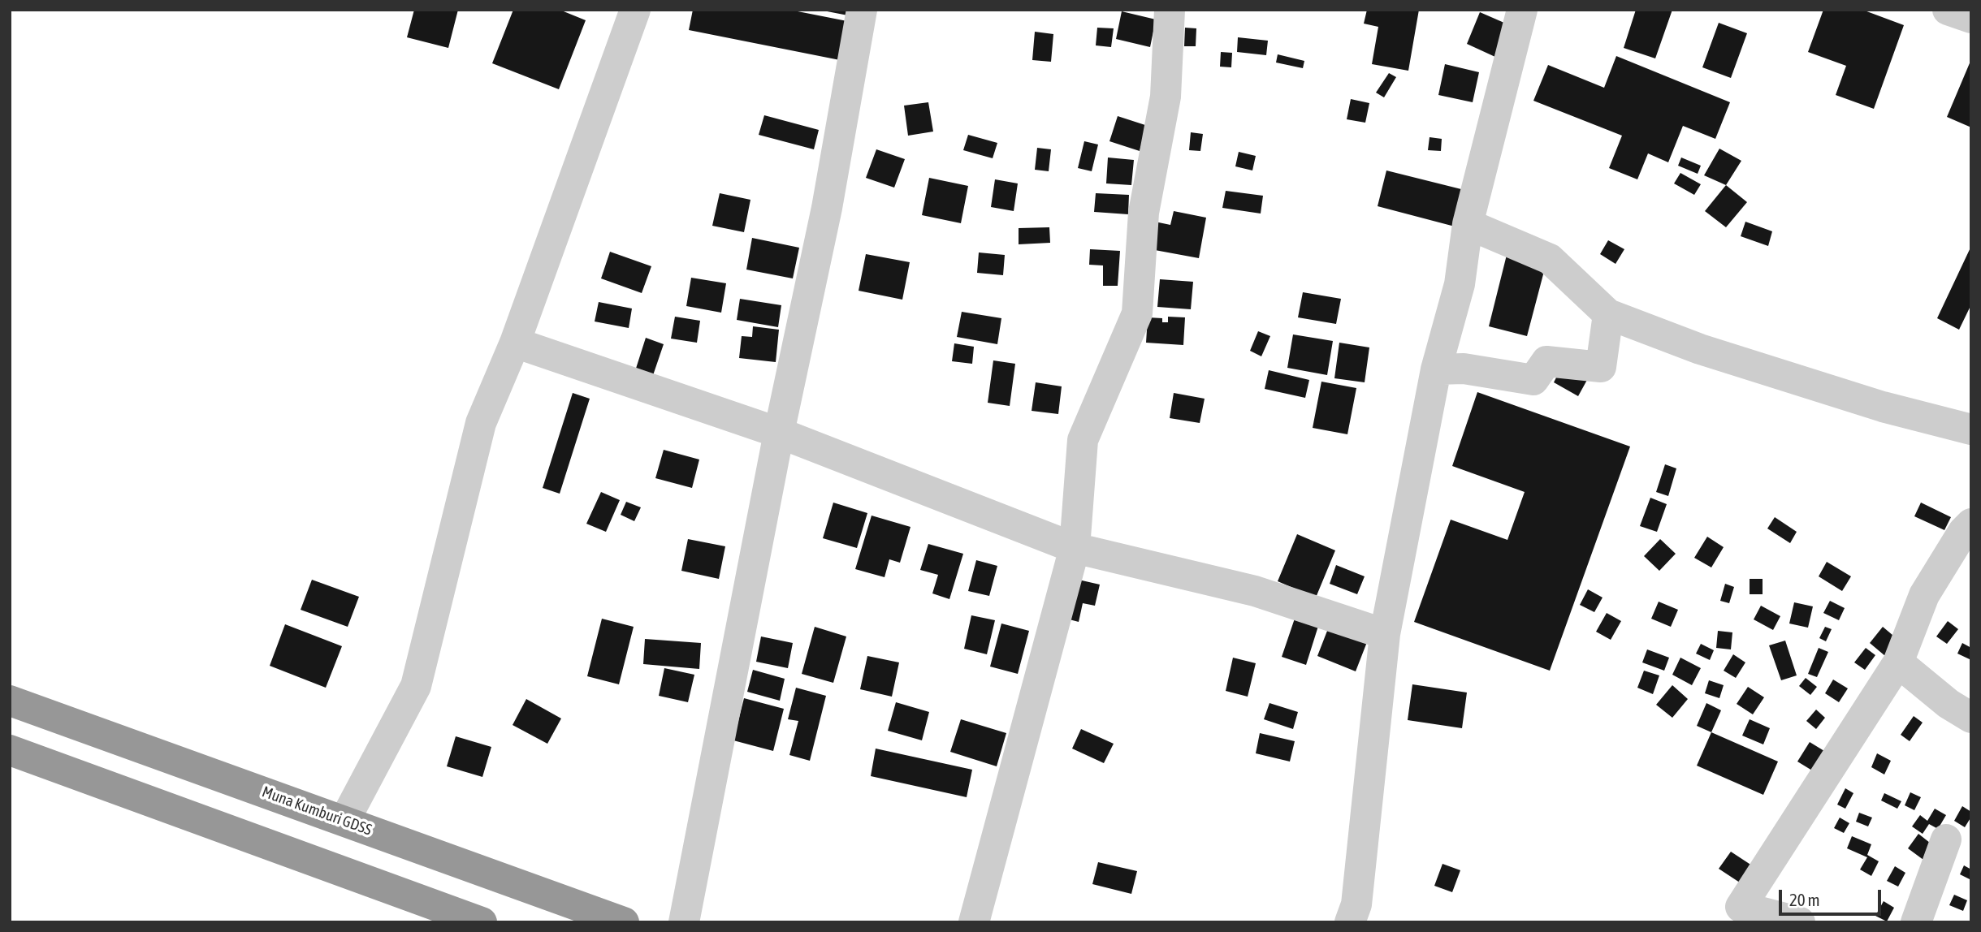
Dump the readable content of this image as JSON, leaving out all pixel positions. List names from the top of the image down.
{
  "streets": {
    "highway": ["Muna Kumburi GDSS"]
  },
  "scale_bar": "20 m"
}
